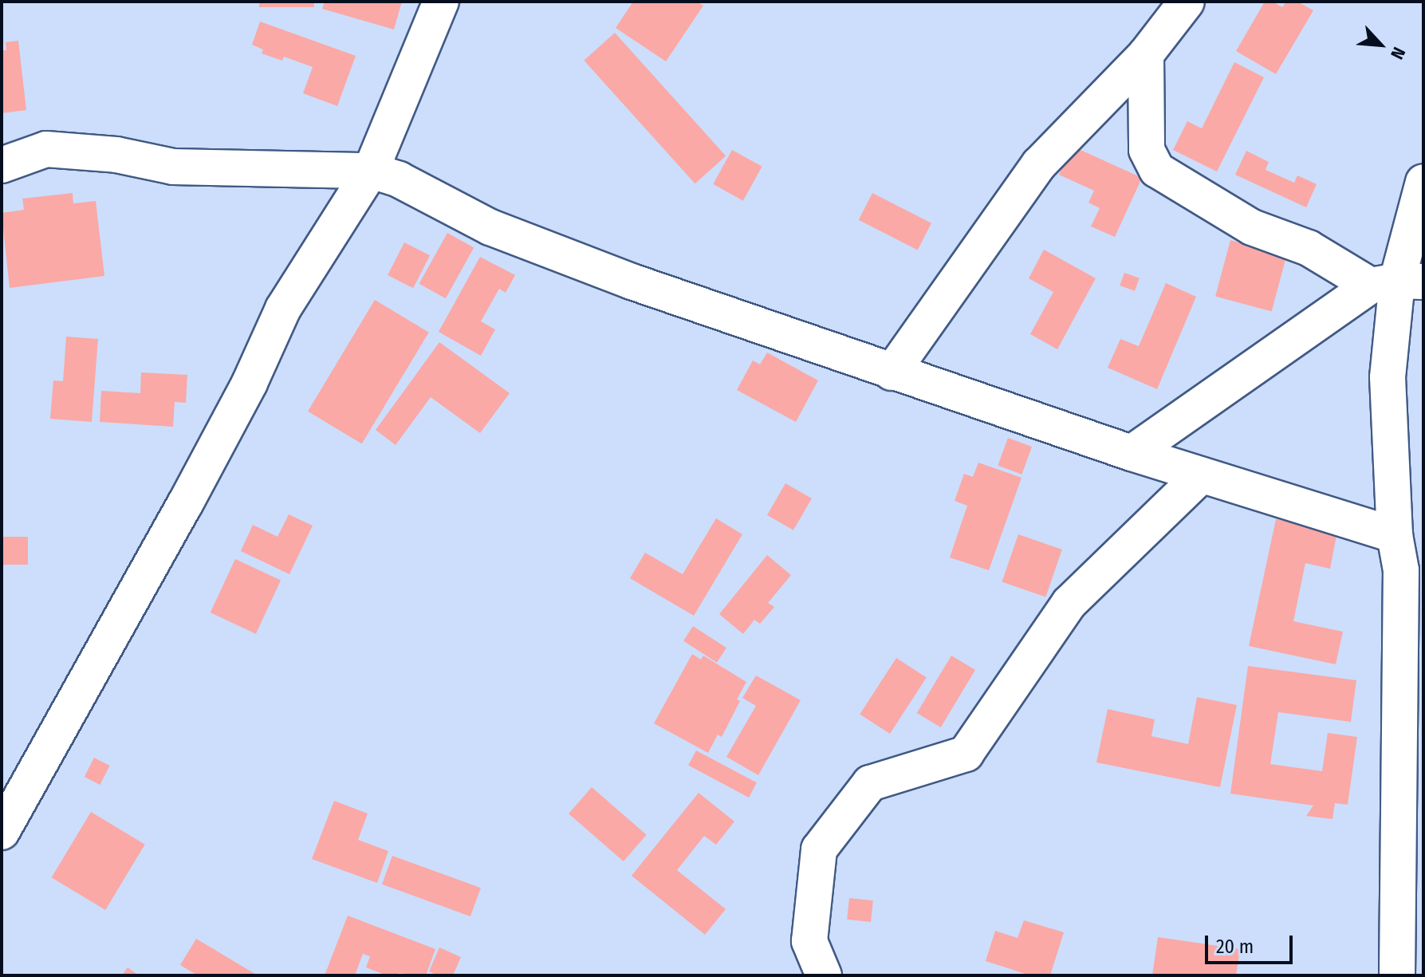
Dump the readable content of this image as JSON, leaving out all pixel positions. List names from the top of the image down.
{
  "scale_bar": "20 m",
  "north": "bottom right"
}
